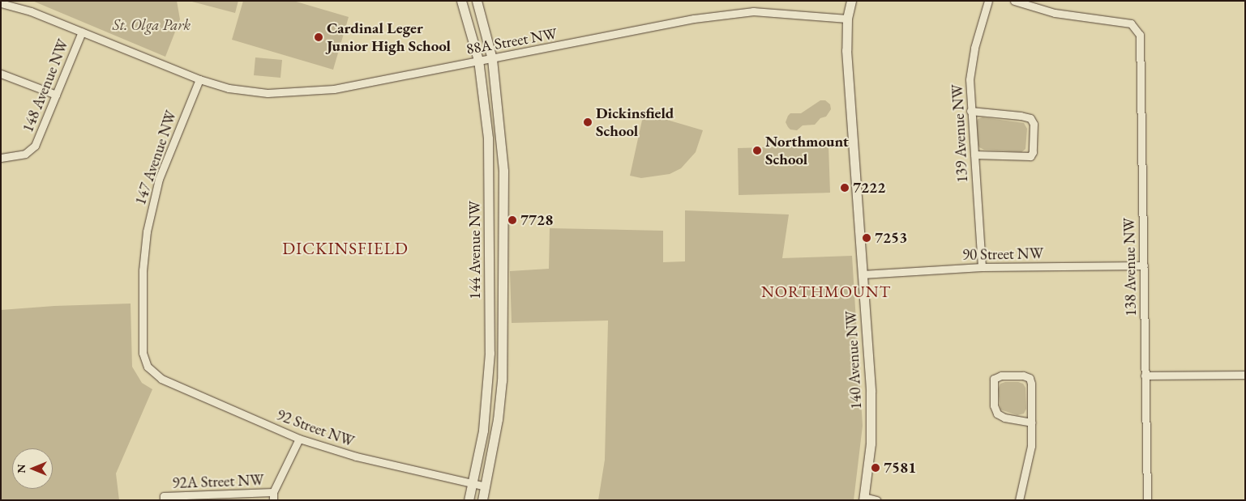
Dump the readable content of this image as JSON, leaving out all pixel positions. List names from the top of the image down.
{
  "streets": {
    "street": [
      "88A Street NW",
      "148 Avenue NW",
      "139 Avenue NW",
      "147 Avenue NW",
      "144 Avenue NW",
      "90 Street NW",
      "138 Avenue NW",
      "140 Avenue NW",
      "92 Street NW",
      "92A Street NW"
    ]
  },
  "crossings": [
    ["88A Street NW", "148 Avenue NW"],
    ["88A Street NW", "147 Avenue NW"],
    ["88A Street NW", "144 Avenue NW"],
    ["88A Street NW", "140 Avenue NW"],
    ["139 Avenue NW", "90 Street NW"],
    ["147 Avenue NW", "92 Street NW"],
    ["144 Avenue NW", "92 Street NW"],
    ["90 Street NW", "138 Avenue NW"],
    ["90 Street NW", "140 Avenue NW"]
  ],
  "districts": ["DICKINSFIELD", "NORTHMOUNT"],
  "parks": ["St. Olga Park"],
  "places": [
    "Cardinal Leger Junior High School",
    "Dickinsfield School",
    "Northmount School",
    "7222",
    "7728",
    "7253",
    "7581"
  ],
  "north": "left"
}
